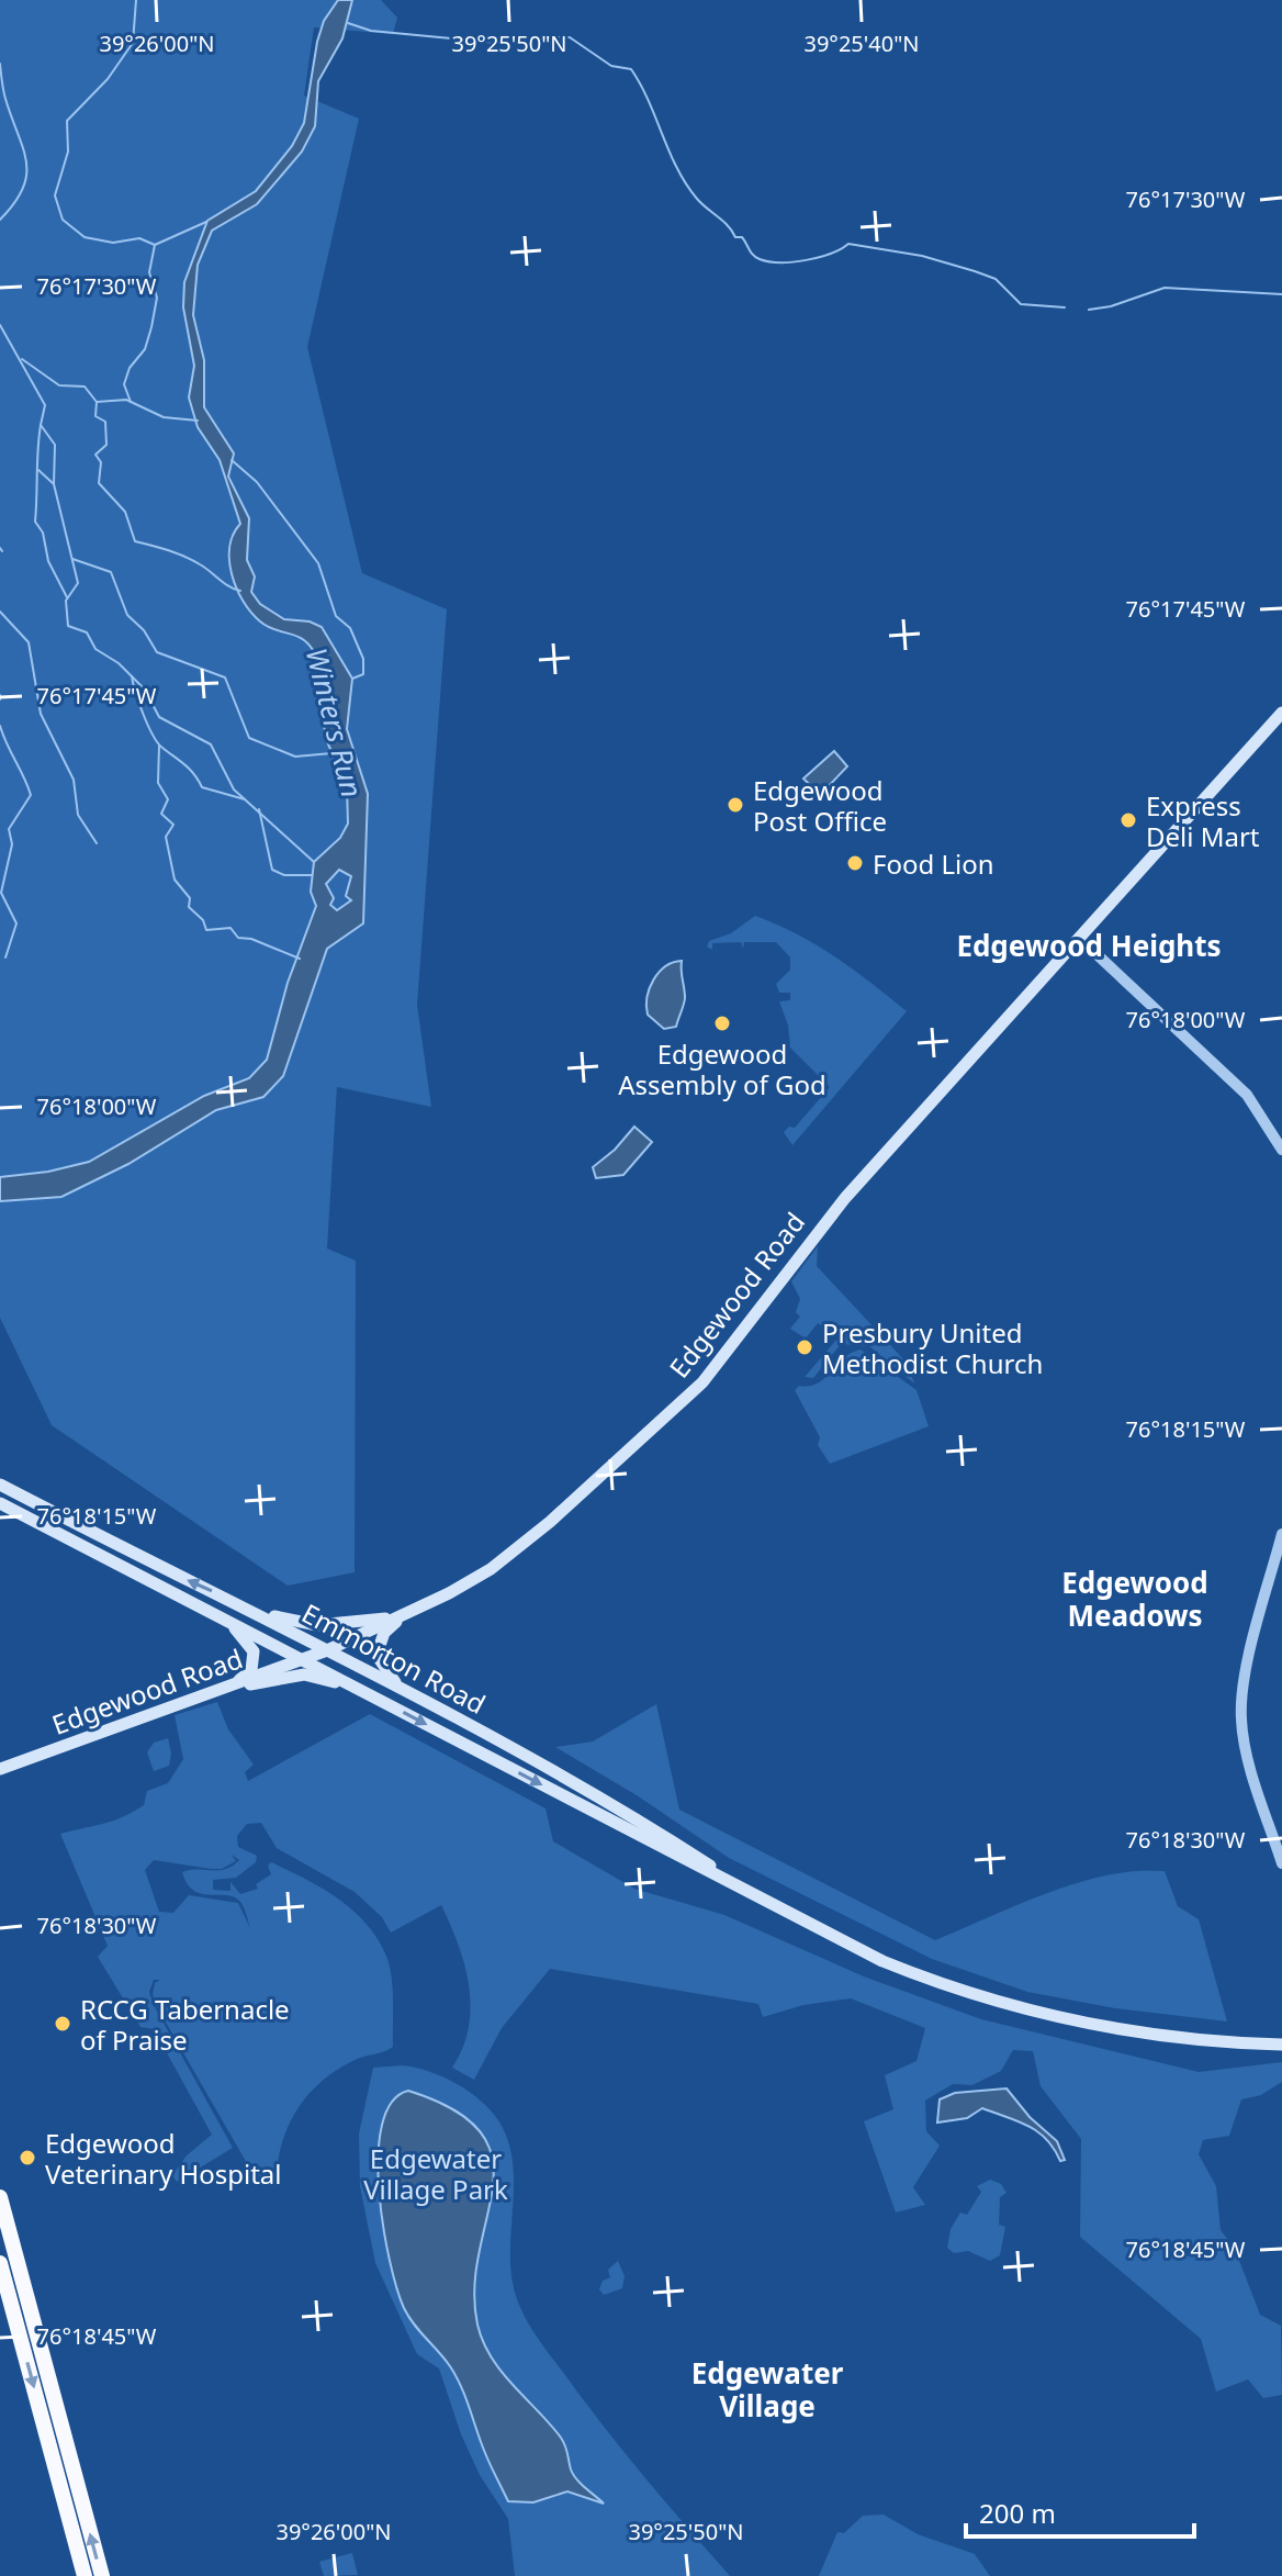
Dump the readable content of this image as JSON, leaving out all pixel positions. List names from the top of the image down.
{
  "streets": {
    "main road": ["Edgewood Road", "Emmorton Road"]
  },
  "crossings": [
    ["Edgewood Road", "Emmorton Road"]
  ],
  "districts": ["Edgewood Heights", "Edgewood Meadows", "Edgewater Village"],
  "water": ["Winters Run"],
  "parks": ["Edgewater Village Park"],
  "places": [
    "Edgewood Post Office",
    "Express Deli Mart",
    "Food Lion",
    "Edgewood Assembly of God",
    "Presbury United Methodist Church",
    "RCCG Tabernacle of Praise",
    "Edgewood Veterinary Hospital"
  ],
  "scale_bar": "200 m",
  "coordinates": [
    "39°26'00\"N",
    "39°25'50\"N",
    "39°25'40\"N",
    "76°17'30\"W",
    "76°17'45\"W",
    "76°18'00\"W",
    "76°18'15\"W",
    "76°18'30\"W",
    "76°18'45\"W"
  ]
}
